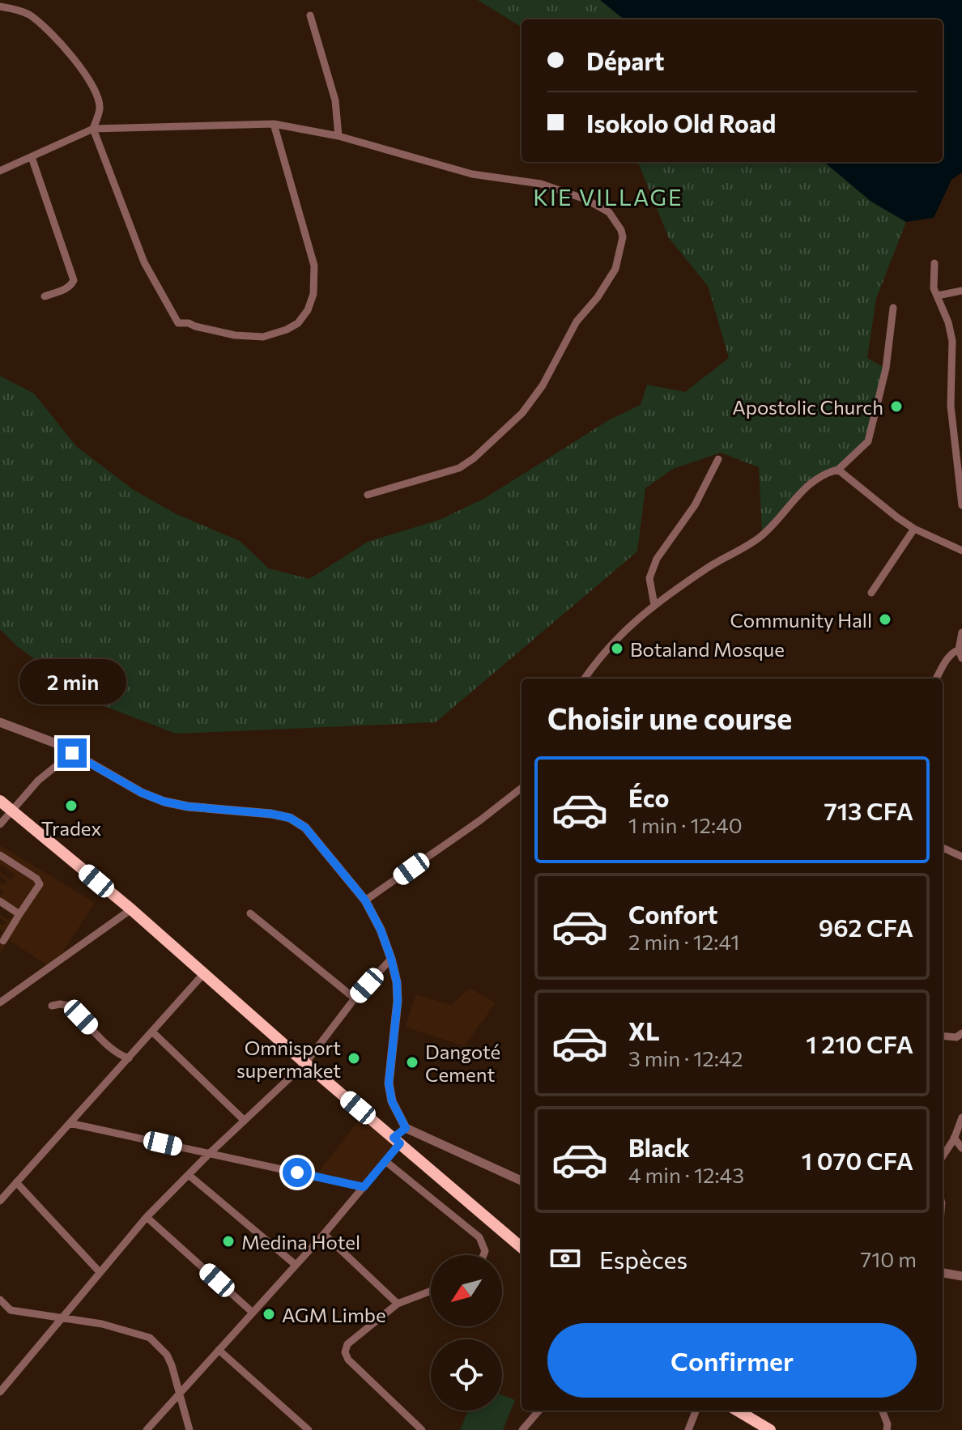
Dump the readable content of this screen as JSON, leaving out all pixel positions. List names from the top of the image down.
{
  "districts": ["KIE VILLAGE"],
  "places": [
    "Apostolic Church",
    "Community Hall",
    "Botaland Mosque",
    "Tradex",
    "Omnisport supermaket",
    "Dangoté Cement",
    "Medina Hotel",
    "AGM Limbe"
  ],
  "north": "bottom left",
  "page": {
    "banner": ["Départ", "Isokolo Old Road"],
    "bubble": "2 min",
    "heading": "Choisir une course",
    "list": [
      {
        "name": "Éco",
        "note": "1 min · 12:40",
        "value": "713 CFA"
      },
      {
        "name": "Confort",
        "note": "2 min · 12:41",
        "value": "962 CFA"
      },
      {
        "name": "XL",
        "note": "3 min · 12:42",
        "value": "1 210 CFA"
      },
      {
        "name": "Black",
        "note": "4 min · 12:43",
        "value": "1 070 CFA"
      }
    ],
    "pay": ["Espèces", "710 m"],
    "buttons": "Confirmer"
  }
}
